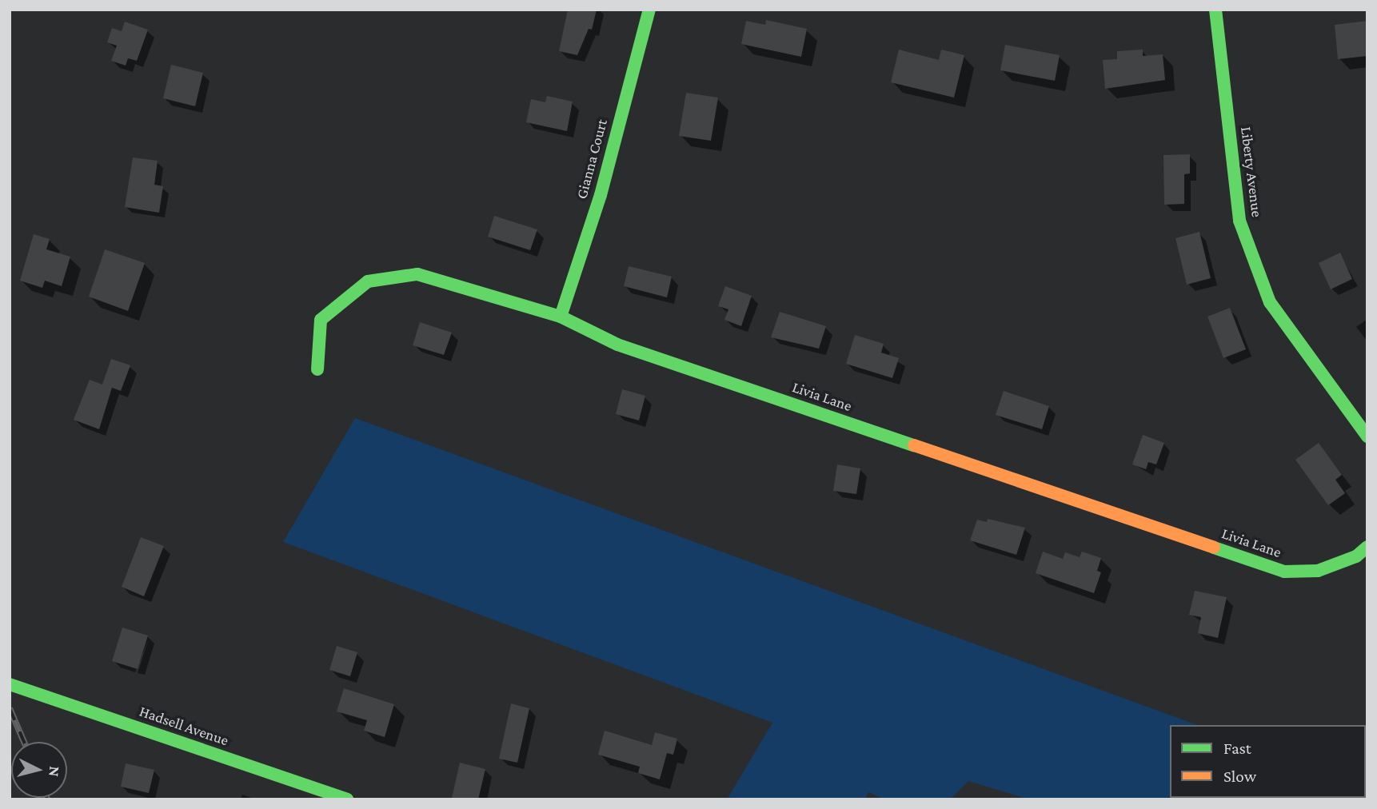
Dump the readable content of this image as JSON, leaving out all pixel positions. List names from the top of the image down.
{
  "streets": {
    "street": [
      "Gianna Court",
      "Liberty Avenue",
      "Livia Lane",
      "Hadsell Avenue"
    ]
  },
  "crossings": [
    ["Gianna Court", "Livia Lane"]
  ],
  "legend": ["Fast", "Slow"],
  "north": "right"
}
